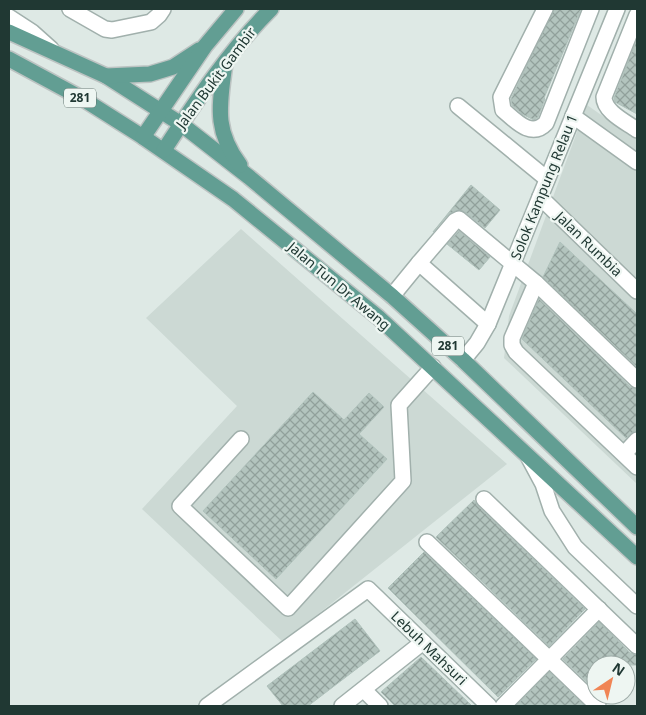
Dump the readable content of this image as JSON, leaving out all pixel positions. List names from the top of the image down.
{
  "streets": {
    "main road": ["Jalan Bukit Gambir", "281", "Jalan Tun Dr Awang"],
    "street": ["Solok Kampung Relau 1", "Jalan Rumbia", "Lebuh Mahsuri"]
  },
  "crossings": [
    ["Jalan Bukit Gambir", "Jalan Tun Dr Awang"],
    ["Solok Kampung Relau 1", "Jalan Rumbia"],
    ["Solok Kampung Relau 1", "Jalan Tun Dr Awang"]
  ],
  "north": "top right"
}
